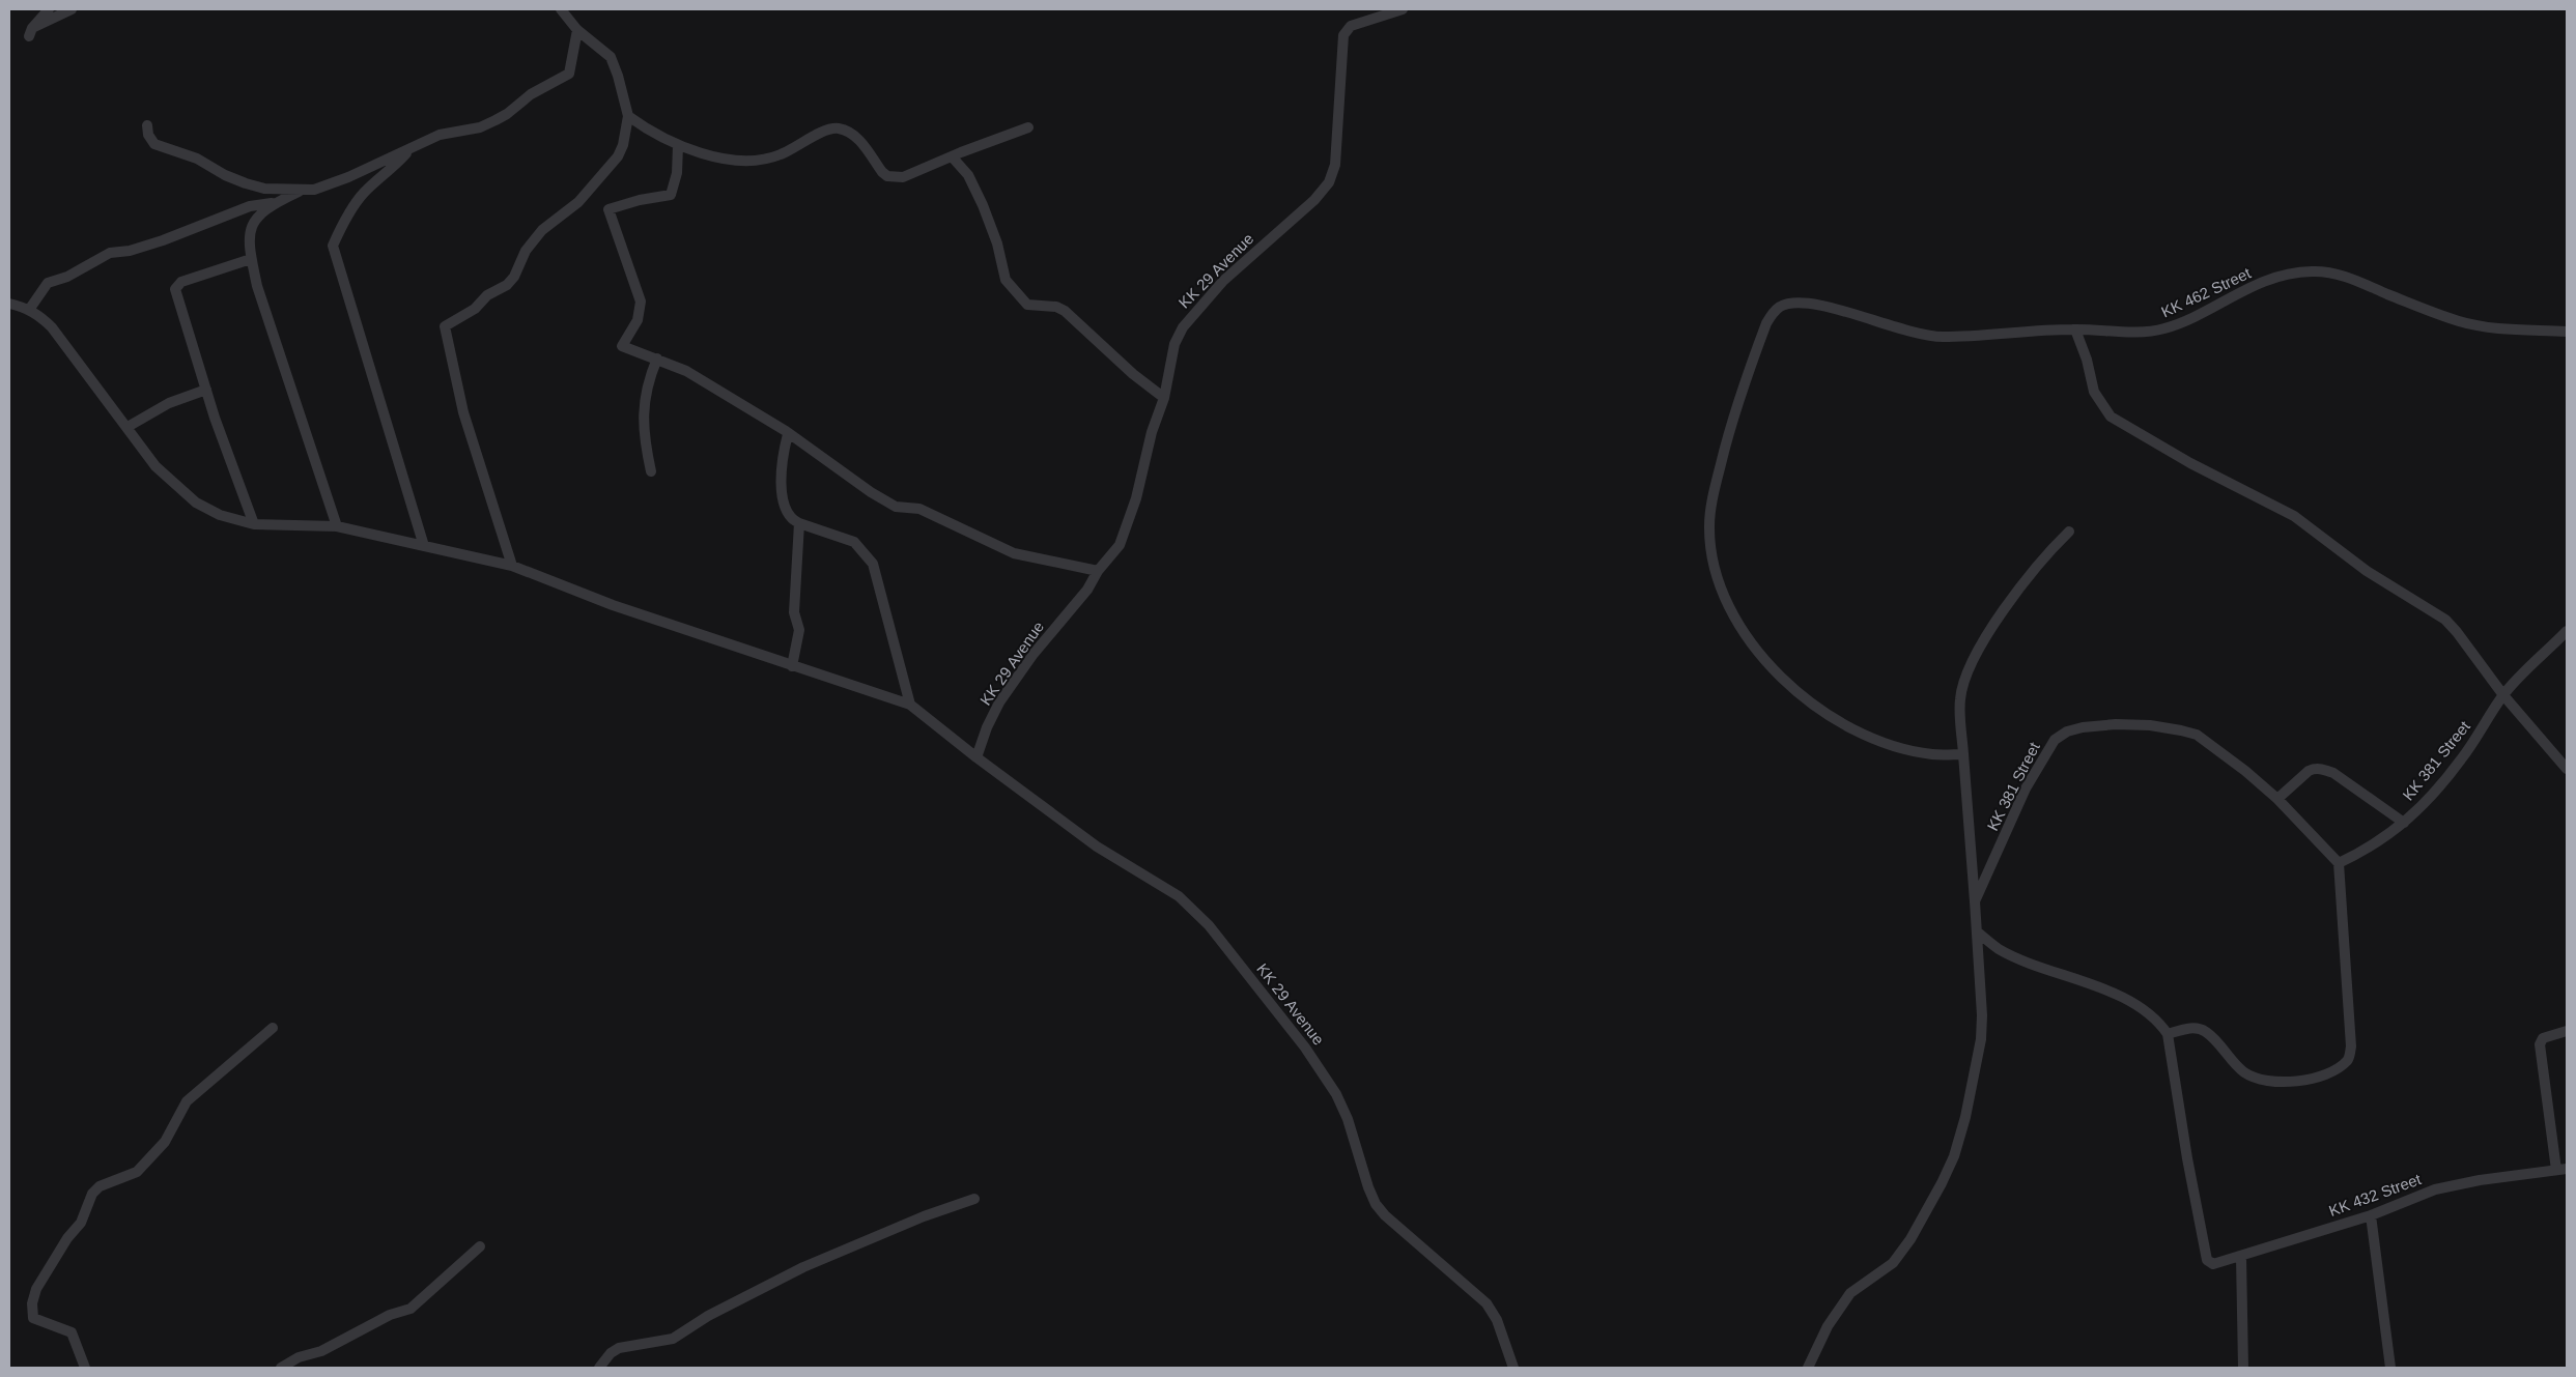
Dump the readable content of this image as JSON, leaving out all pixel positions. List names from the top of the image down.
{
  "streets": {
    "street": [
      "KK 29 Avenue",
      "KK 462 Street",
      "KK 381 Street",
      "KK 432 Street"
    ]
  }
}
